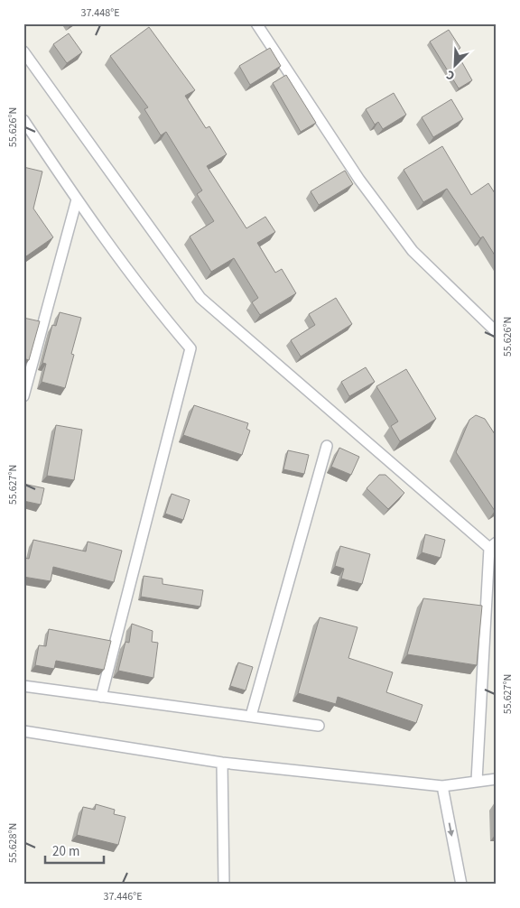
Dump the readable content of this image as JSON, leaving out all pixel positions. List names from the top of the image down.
{
  "scale_bar": "20 m",
  "north": "bottom left",
  "coordinates": [
    "37.448°E",
    "55.626°N",
    "55.627°N",
    "55.628°N",
    "37.446°E"
  ]
}
